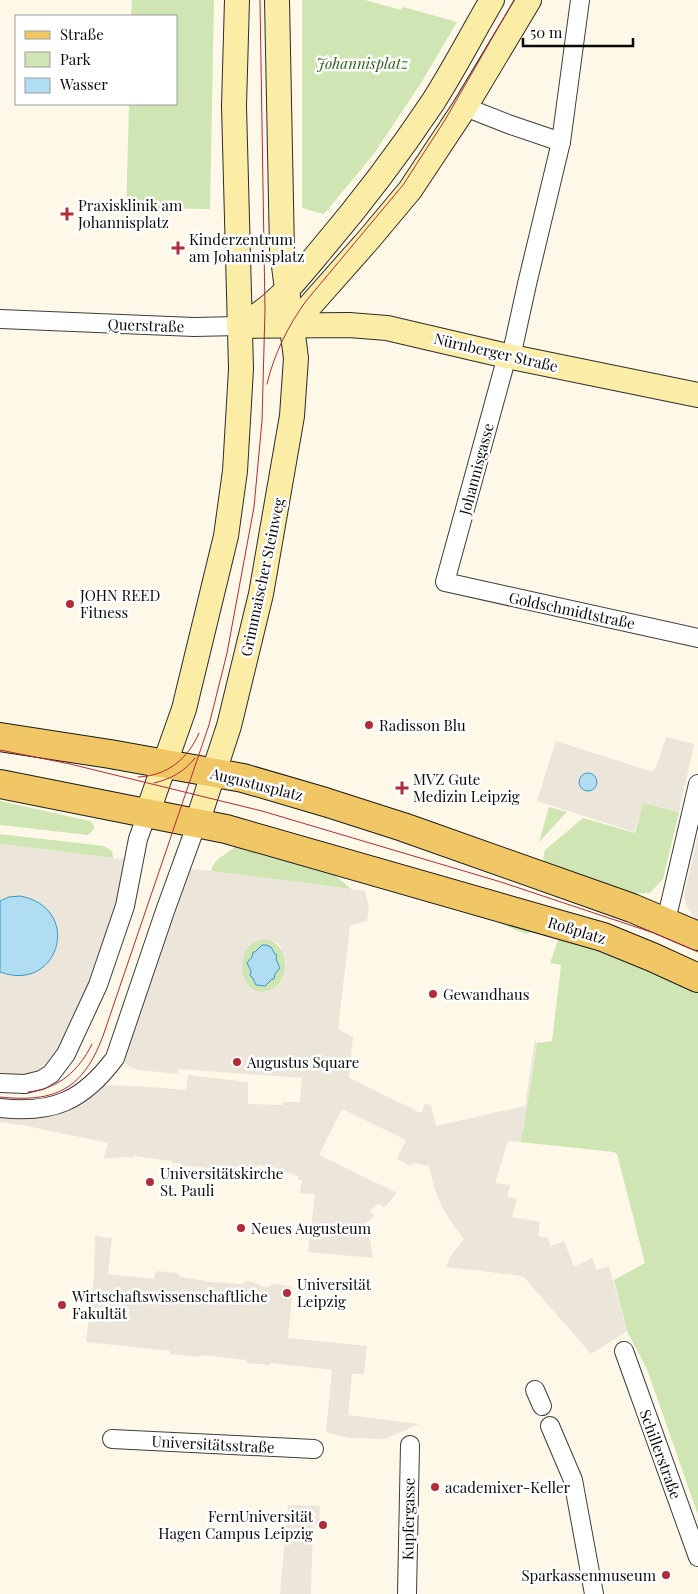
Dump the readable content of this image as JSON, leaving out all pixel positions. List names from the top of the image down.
{
  "streets": {
    "main road": [
      "Querstraße",
      "Nürnberger Straße",
      "Grimmaischer Steinweg",
      "Augustusplatz",
      "Roßplatz"
    ],
    "street": [
      "Johannisgasse",
      "Goldschmidtstraße",
      "Universitätsstraße",
      "Schillerstraße",
      "Kupfergasse"
    ]
  },
  "crossings": [
    ["Querstraße", "Nürnberger Straße"],
    ["Querstraße", "Grimmaischer Steinweg"],
    ["Nürnberger Straße", "Johannisgasse"],
    ["Nürnberger Straße", "Grimmaischer Steinweg"],
    ["Johannisgasse", "Goldschmidtstraße"],
    ["Grimmaischer Steinweg", "Augustusplatz"],
    ["Grimmaischer Steinweg", "Roßplatz"]
  ],
  "parks": ["Johannisplatz"],
  "places": {
    "health": ["Praxisklinik am Johannisplatz", "Kinderzentrum am Johannisplatz", "MVZ Gute Medizin Leipzig"],
    "other": [
      "JOHN REED Fitness",
      "Radisson Blu",
      "Gewandhaus",
      "Augustus Square",
      "Universitätskirche St. Pauli",
      "Neues Augusteum",
      "Universität Leipzig",
      "Wirtschaftswissenschaftliche Fakultät",
      "academixer-Keller",
      "FernUniversität Hagen Campus Leipzig",
      "Sparkassenmuseum"
    ]
  },
  "legend": ["Straße", "Park", "Wasser"],
  "scale_bar": "50 m"
}
